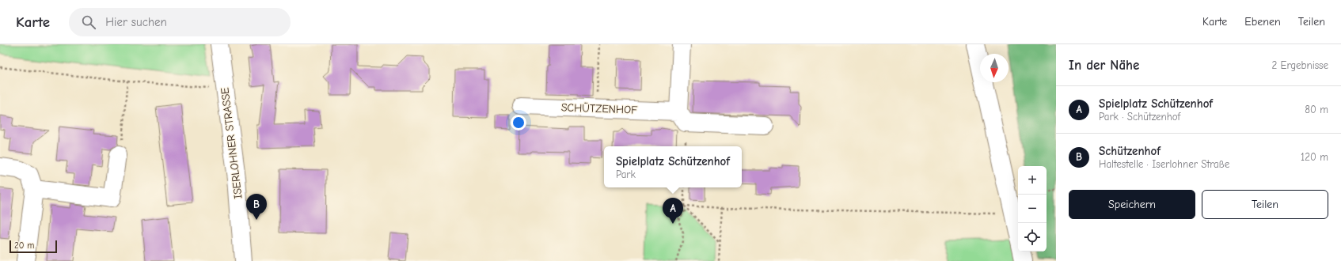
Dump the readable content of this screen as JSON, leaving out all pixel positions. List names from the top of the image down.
{
  "streets": {
    "street": ["SCHÜTZENHOF", "ISERLOHNER STRASSE"]
  },
  "scale_bar": "20 m",
  "north": "bottom",
  "page": {
    "header": "Karte",
    "search": "Hier suchen",
    "nav": ["Karte", "Ebenen", "Teilen"],
    "heading": ["In der Nähe", "2 Ergebnisse"],
    "list": [
      {
        "mark": "A",
        "name": "Spielplatz Schützenhof",
        "note": "Park · Schützenhof",
        "value": "80 m"
      },
      {
        "mark": "B",
        "name": "Schützenhof",
        "note": "Haltestelle · Iserlohner Straße",
        "value": "120 m"
      }
    ],
    "popup": ["Spielplatz Schützenhof", "Park"],
    "map_buttons": ["+", "−"],
    "buttons": ["Speichern", "Teilen"],
    "pins": ["B", "A"],
    "scale": "20 m"
  }
}
